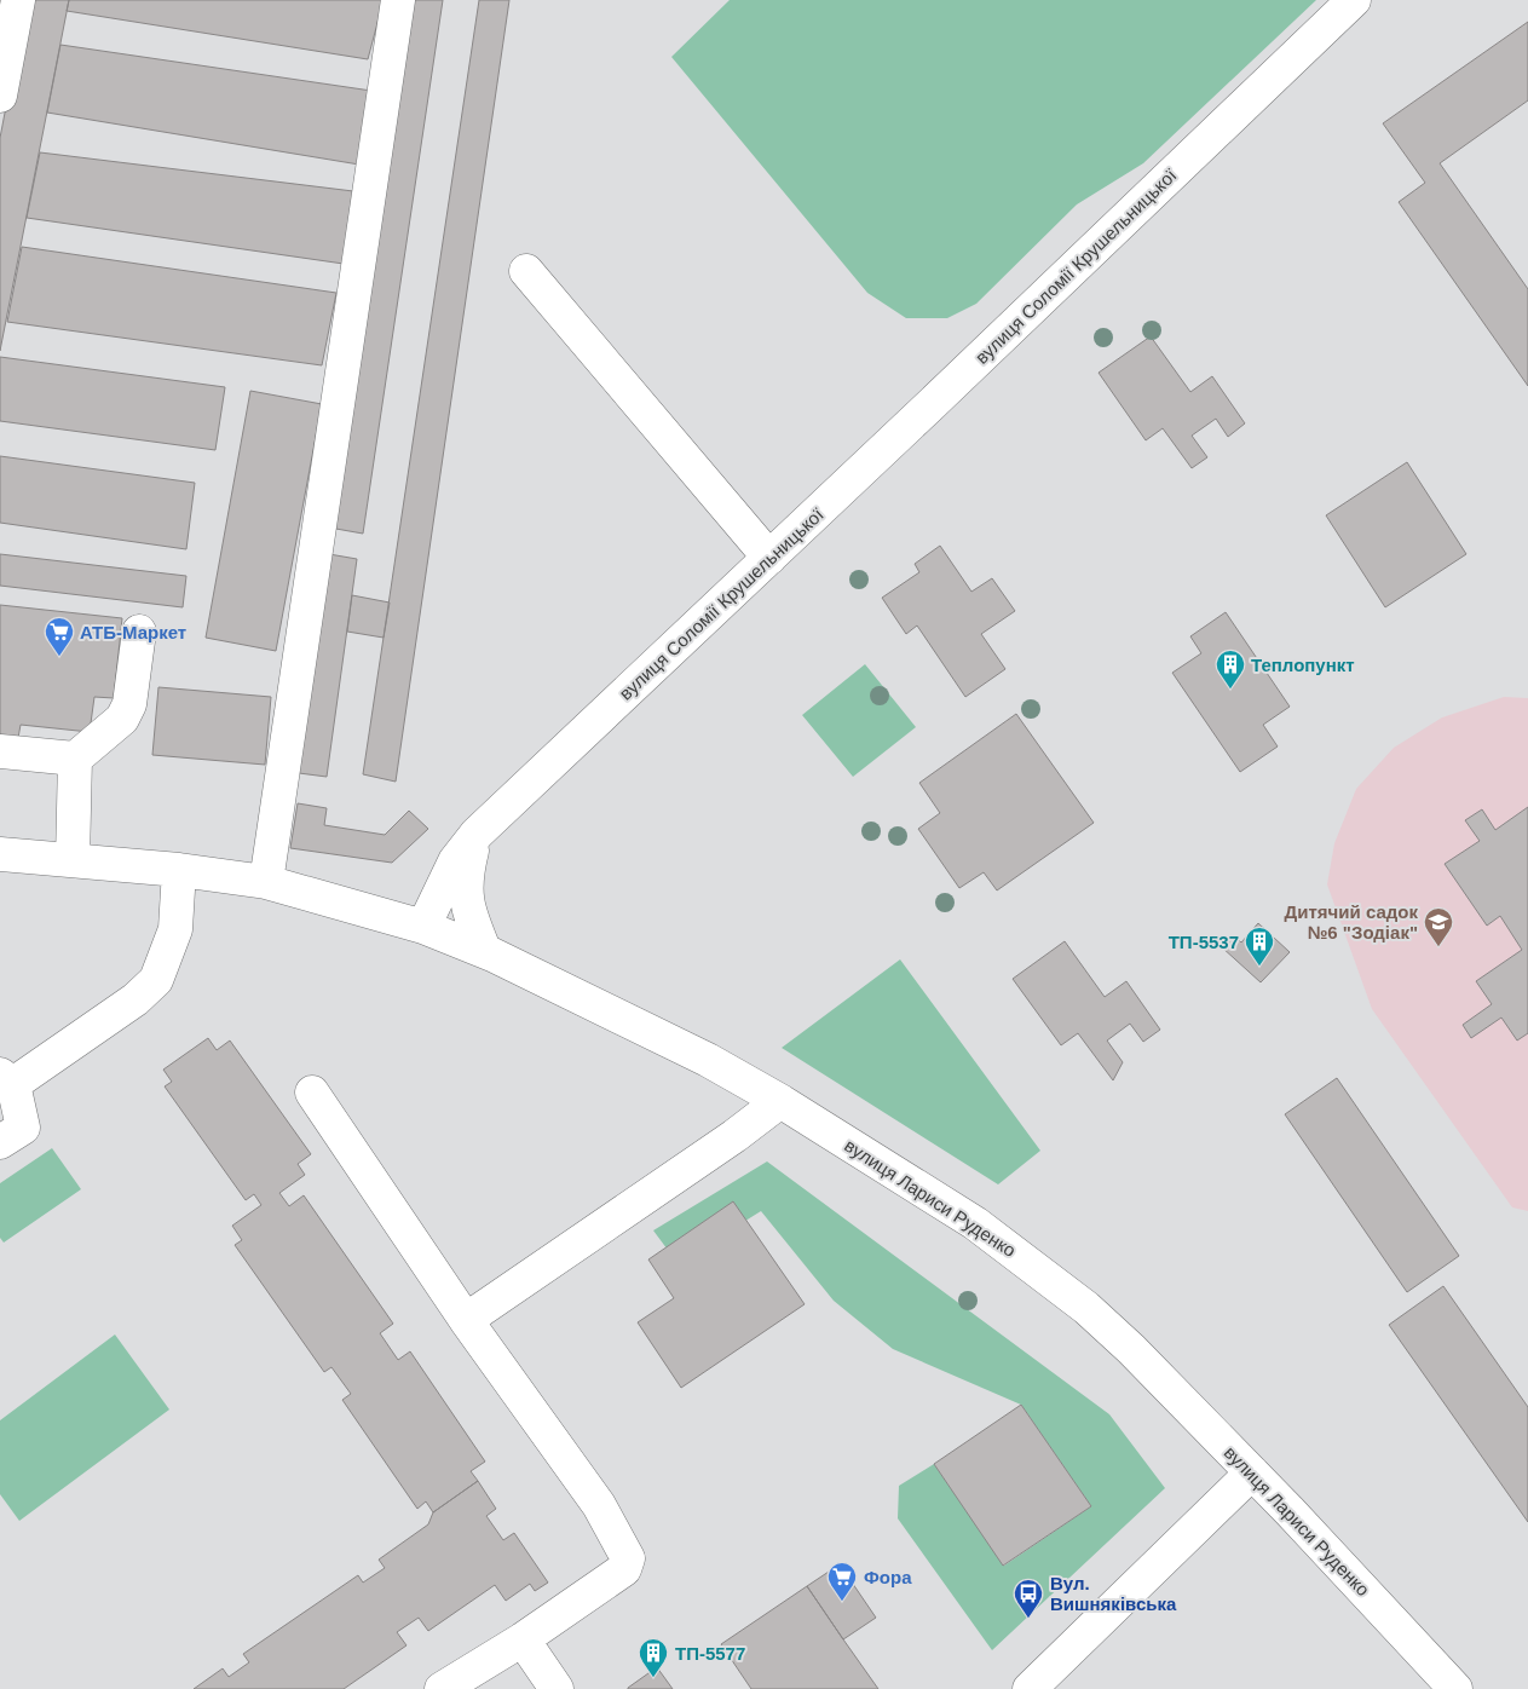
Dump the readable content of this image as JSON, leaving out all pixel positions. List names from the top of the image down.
{
  "streets": {
    "street": ["вулиця Соломії Крушельницької", "вулиця Лариси Руденко"]
  },
  "crossings": [
    ["вулиця Соломії Крушельницької", "вулиця Лариси Руденко"]
  ],
  "places": {
    "supermarket": ["АТБ-Маркет", "Фора"],
    "building": ["Теплопункт", "ТП-5537", "ТП-5577"],
    "school or university": ["Дитячий садок №6 \"Зодіак\""],
    "bus stop": ["Вул. Вишняківська"]
  }
}
